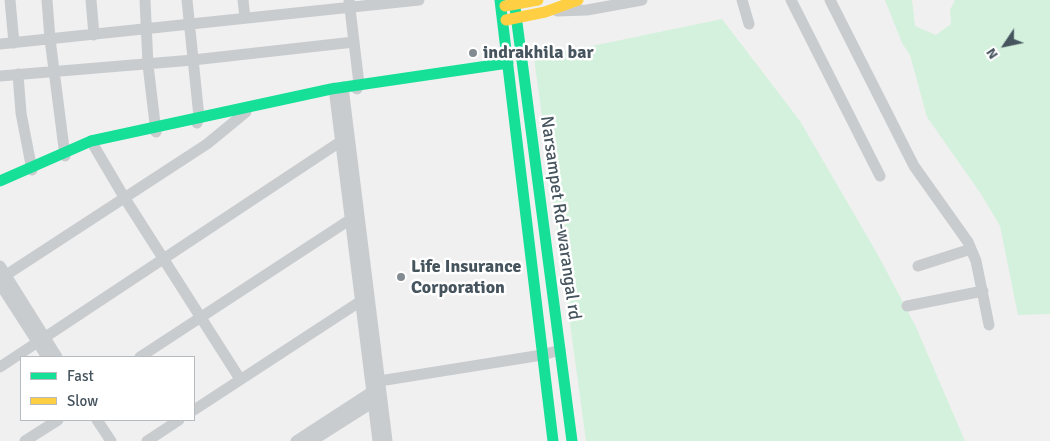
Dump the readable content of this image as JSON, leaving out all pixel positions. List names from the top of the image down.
{
  "streets": {
    "main road": ["Narsampet Rd-warangal rd"]
  },
  "places": ["indrakhila bar", "Life Insurance Corporation"],
  "legend": ["Fast", "Slow"],
  "north": "bottom left"
}
